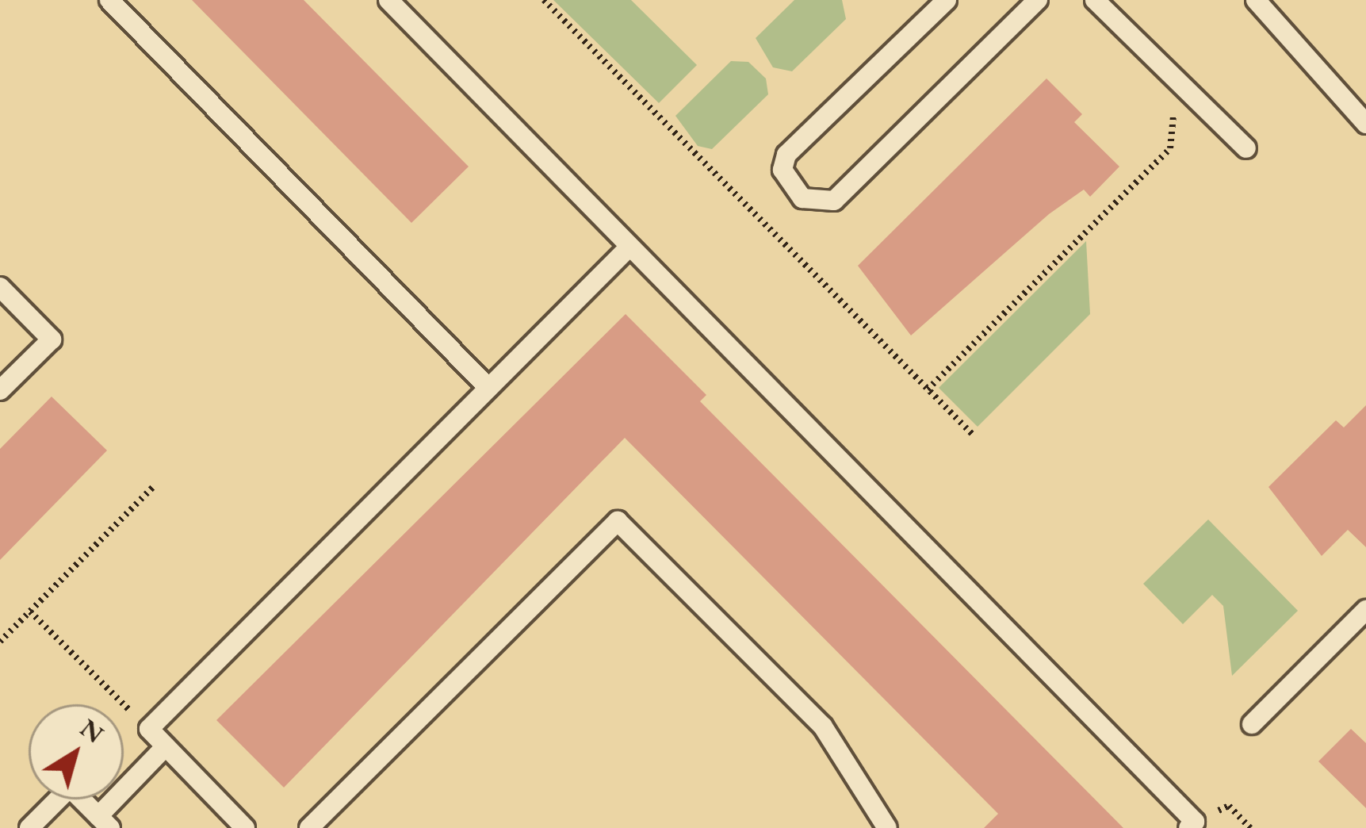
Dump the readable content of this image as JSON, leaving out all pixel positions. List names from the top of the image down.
{
  "north": "top right"
}
